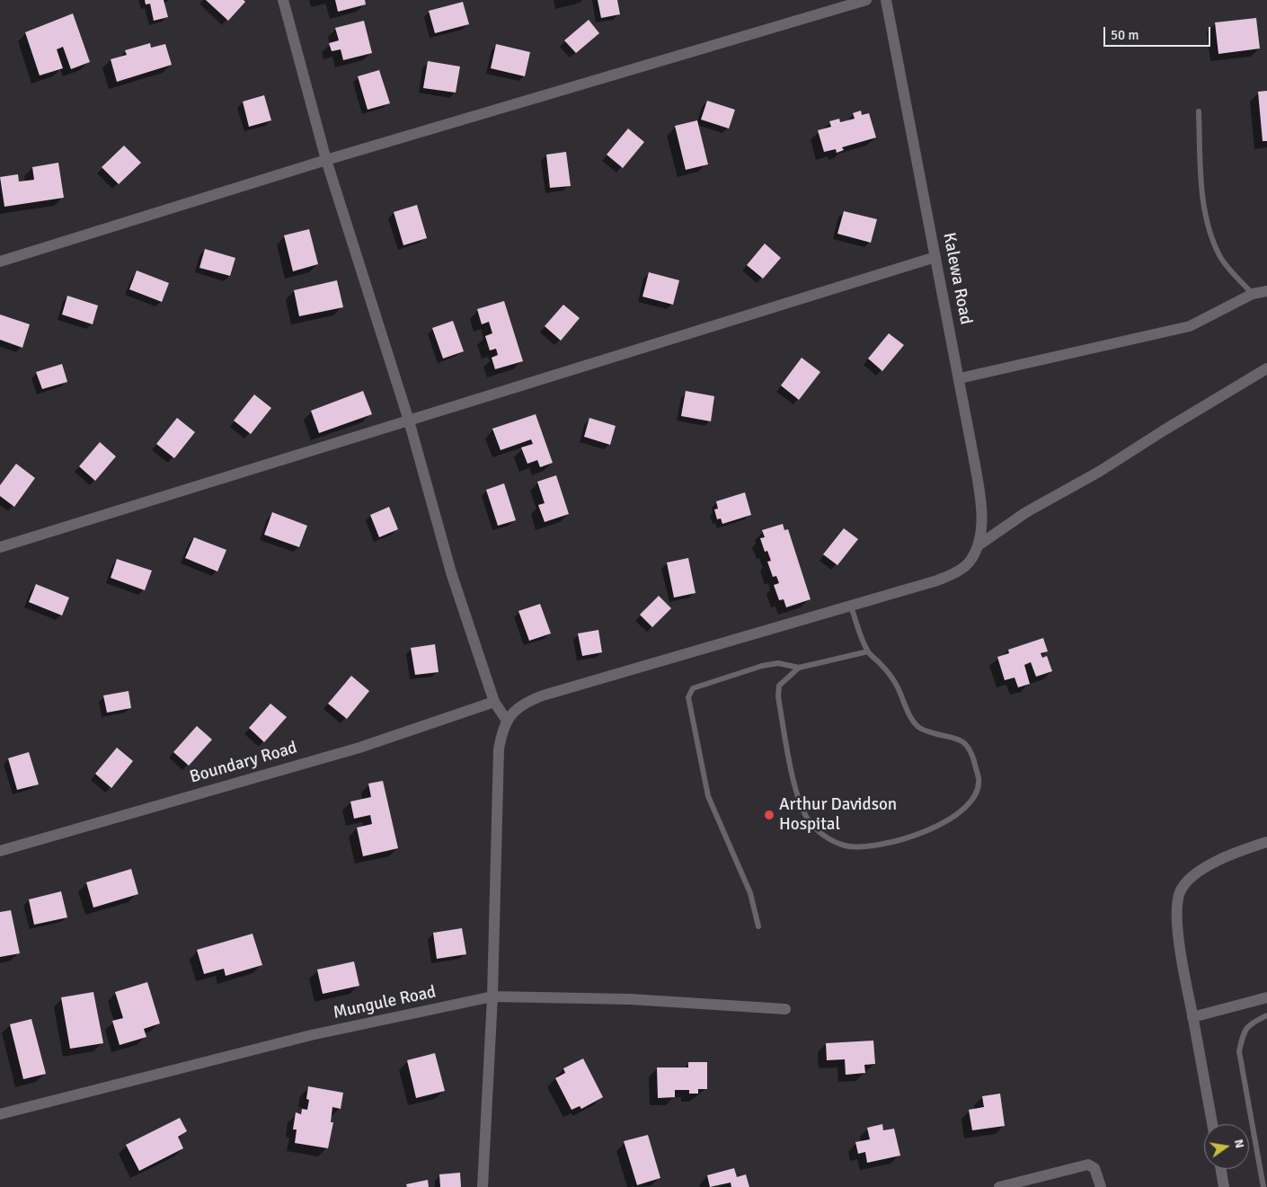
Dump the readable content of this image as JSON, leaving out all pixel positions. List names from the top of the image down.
{
  "streets": {
    "street": ["Kalewa Road", "Boundary Road", "Mungule Road"]
  },
  "places": ["Arthur Davidson Hospital"],
  "scale_bar": "50 m",
  "north": "right"
}
